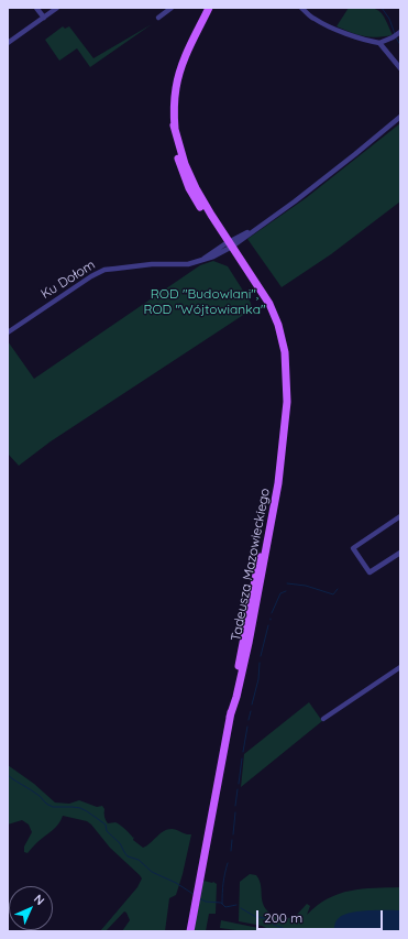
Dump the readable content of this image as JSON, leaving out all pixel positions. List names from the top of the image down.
{
  "streets": {
    "main road": ["Tadeusza Mazowieckiego"],
    "street": ["Ku Dołom"]
  },
  "crossings": [
    ["Ku Dołom", "Tadeusza Mazowieckiego"]
  ],
  "parks": ["ROD \"Budowlani\", ROD \"Wójtowianka\""],
  "scale_bar": "200 m",
  "north": "top right"
}
